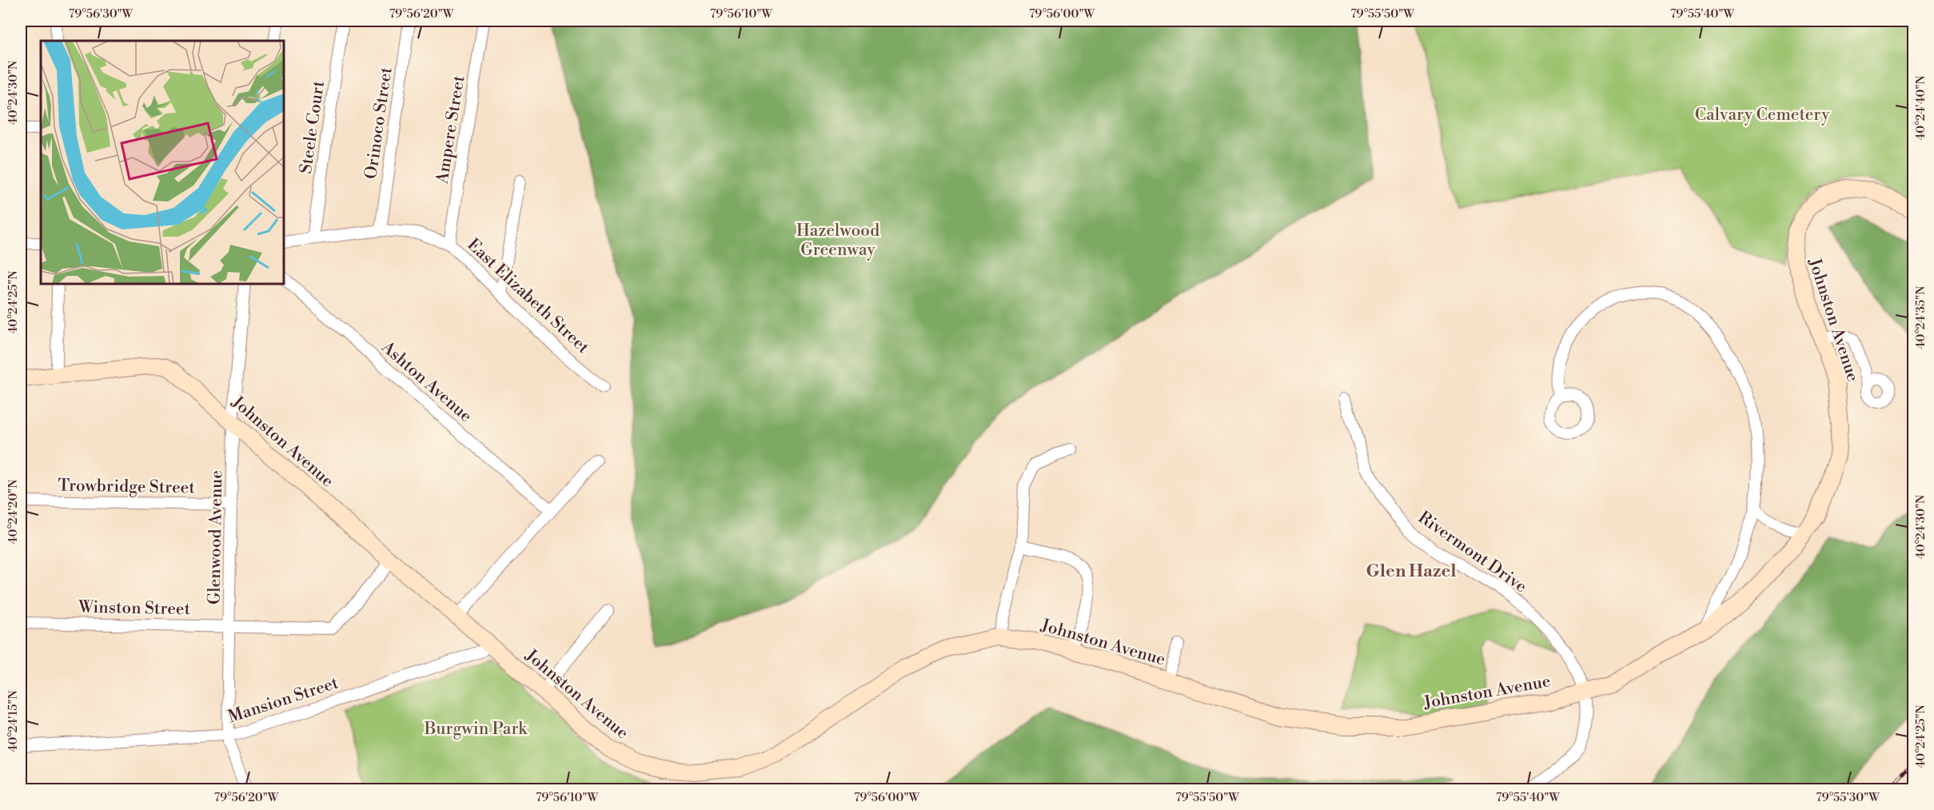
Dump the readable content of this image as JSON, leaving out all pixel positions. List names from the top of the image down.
{
  "streets": {
    "street": [
      "Orinoco Street",
      "Steele Court",
      "Ampere Street",
      "East Elizabeth Street",
      "Johnston Avenue",
      "Ashton Avenue",
      "Trowbridge Street",
      "Glenwood Avenue",
      "Rivermont Drive",
      "Winston Street",
      "Mansion Street"
    ]
  },
  "crossings": [
    ["Orinoco Street", "East Elizabeth Street"],
    ["Steele Court", "East Elizabeth Street"],
    ["Ampere Street", "East Elizabeth Street"],
    ["Johnston Avenue", "Glenwood Avenue"],
    ["Johnston Avenue", "Rivermont Drive"],
    ["Johnston Avenue", "Winston Street"],
    ["Johnston Avenue", "Mansion Street"],
    ["Trowbridge Street", "Glenwood Avenue"],
    ["Glenwood Avenue", "Winston Street"],
    ["Glenwood Avenue", "Mansion Street"]
  ],
  "districts": ["Glen Hazel"],
  "parks": ["Calvary Cemetery", "Hazelwood Greenway", "Burgwin Park"],
  "coordinates": [
    "79°56'30\"W",
    "79°56'20\"W",
    "79°56'10\"W",
    "79°56'00\"W",
    "79°55'50\"W",
    "79°55'40\"W",
    "40°24'30\"N",
    "40°24'40\"N",
    "40°24'25\"N",
    "40°24'35\"N",
    "40°24'20\"N",
    "40°24'15\"N",
    "79°55'30\"W"
  ]
}
